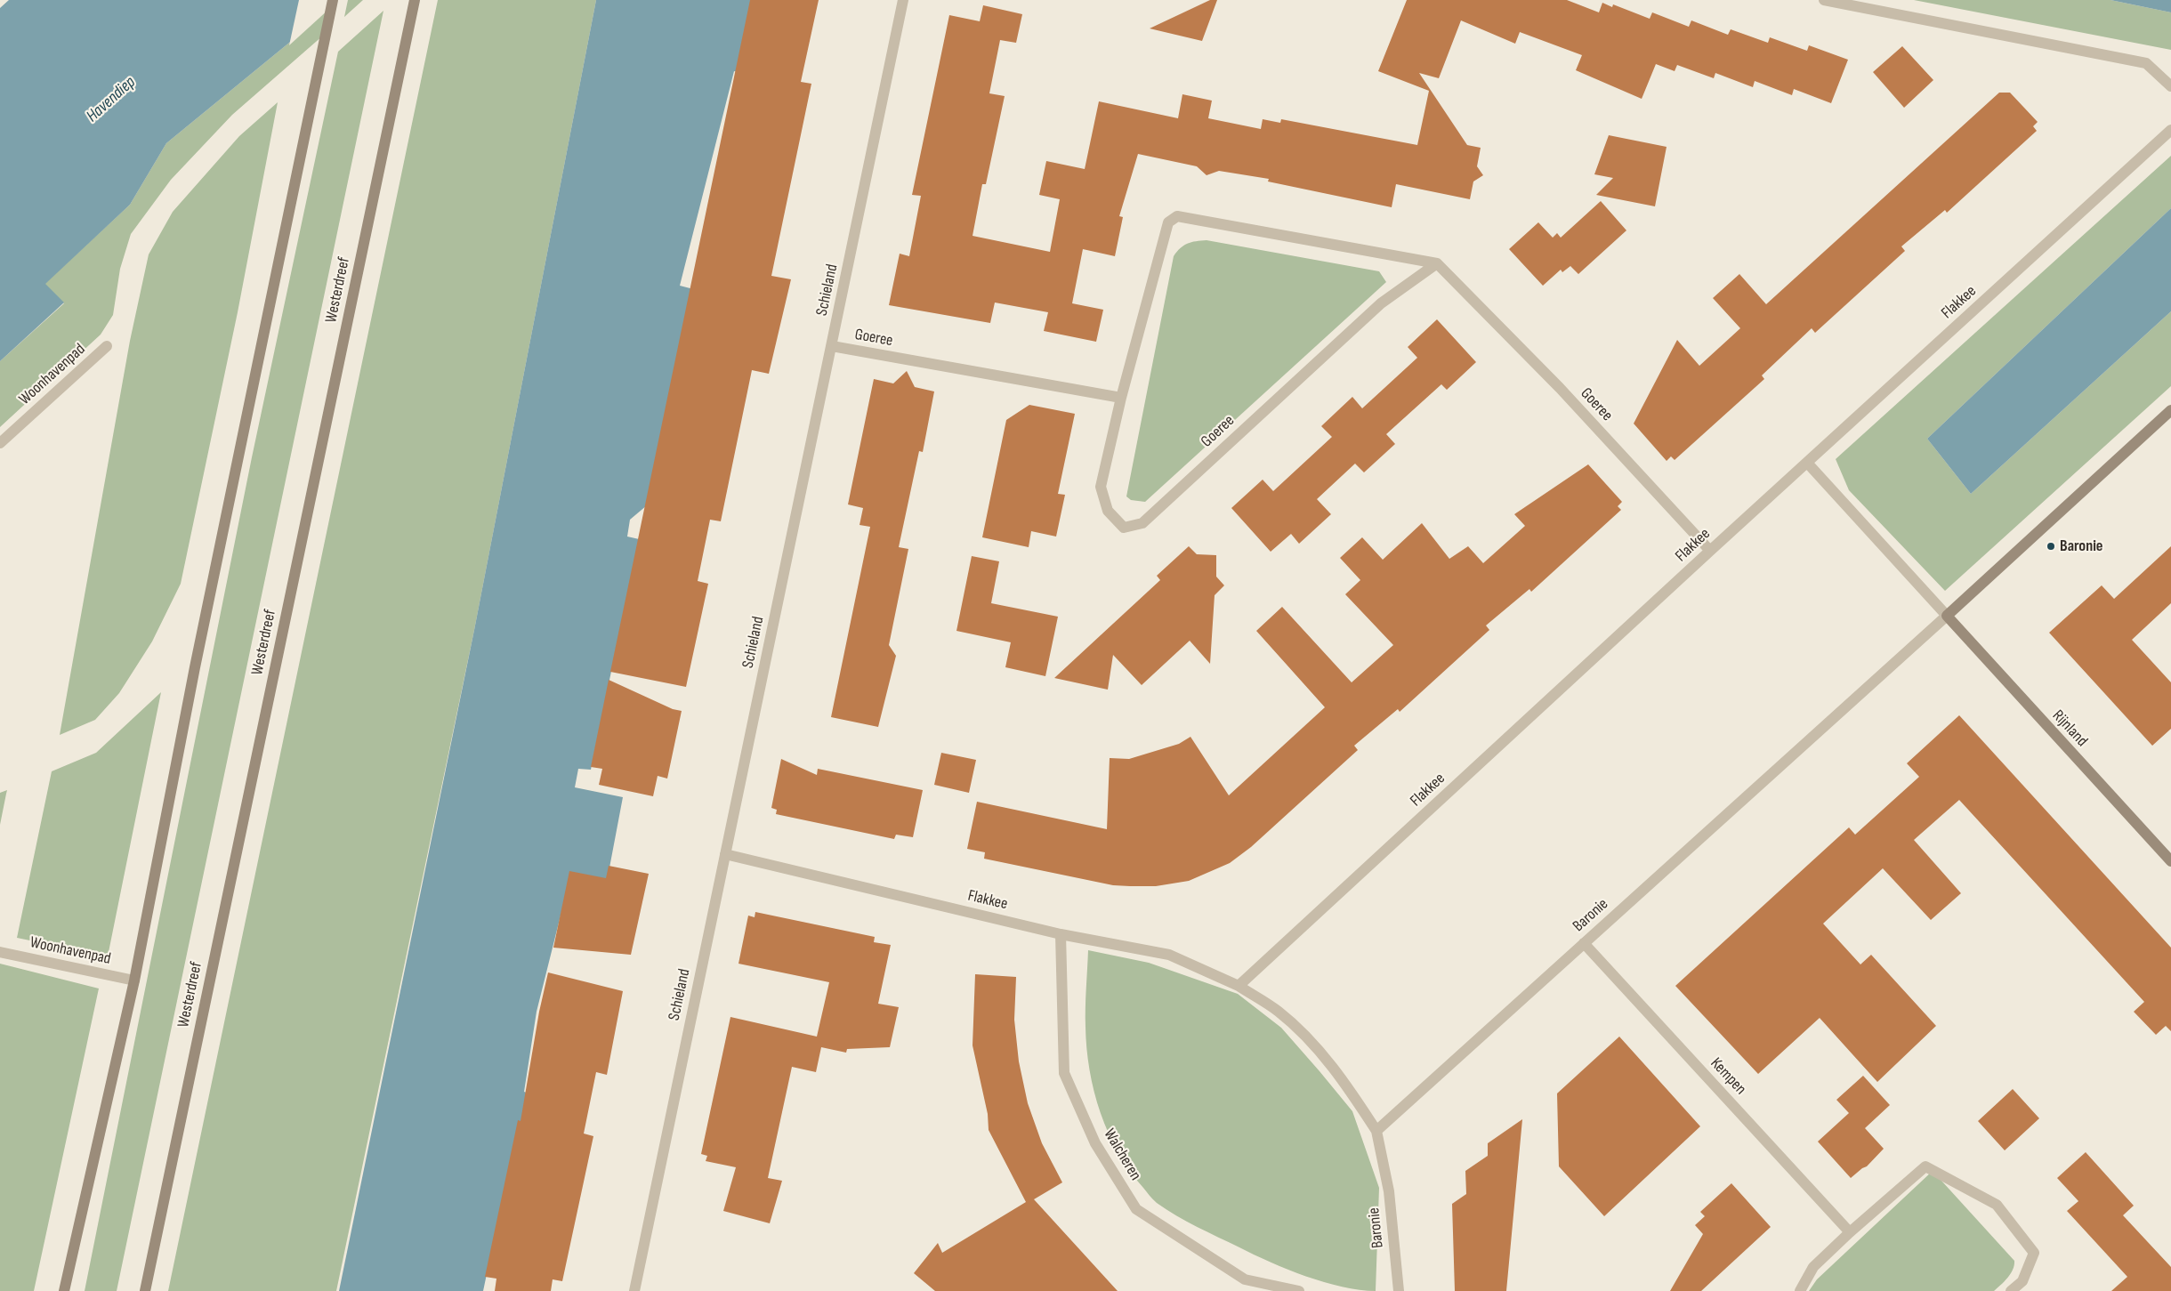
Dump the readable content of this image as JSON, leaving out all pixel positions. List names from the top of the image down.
{
  "streets": {
    "main road": ["Westerdreef", "Rijnland"],
    "street": [
      "Schieland",
      "Flakkee",
      "Goeree",
      "Woonhavenpad",
      "Baronie",
      "Kempen",
      "Walcheren"
    ]
  },
  "crossings": [
    ["Schieland", "Flakkee"],
    ["Schieland", "Goeree"],
    ["Flakkee", "Goeree"],
    ["Flakkee", "Rijnland"],
    ["Flakkee", "Baronie"],
    ["Flakkee", "Walcheren"],
    ["Rijnland", "Baronie"],
    ["Baronie", "Kempen"]
  ],
  "water": ["Havendiep"],
  "places": ["Baronie"]
}
